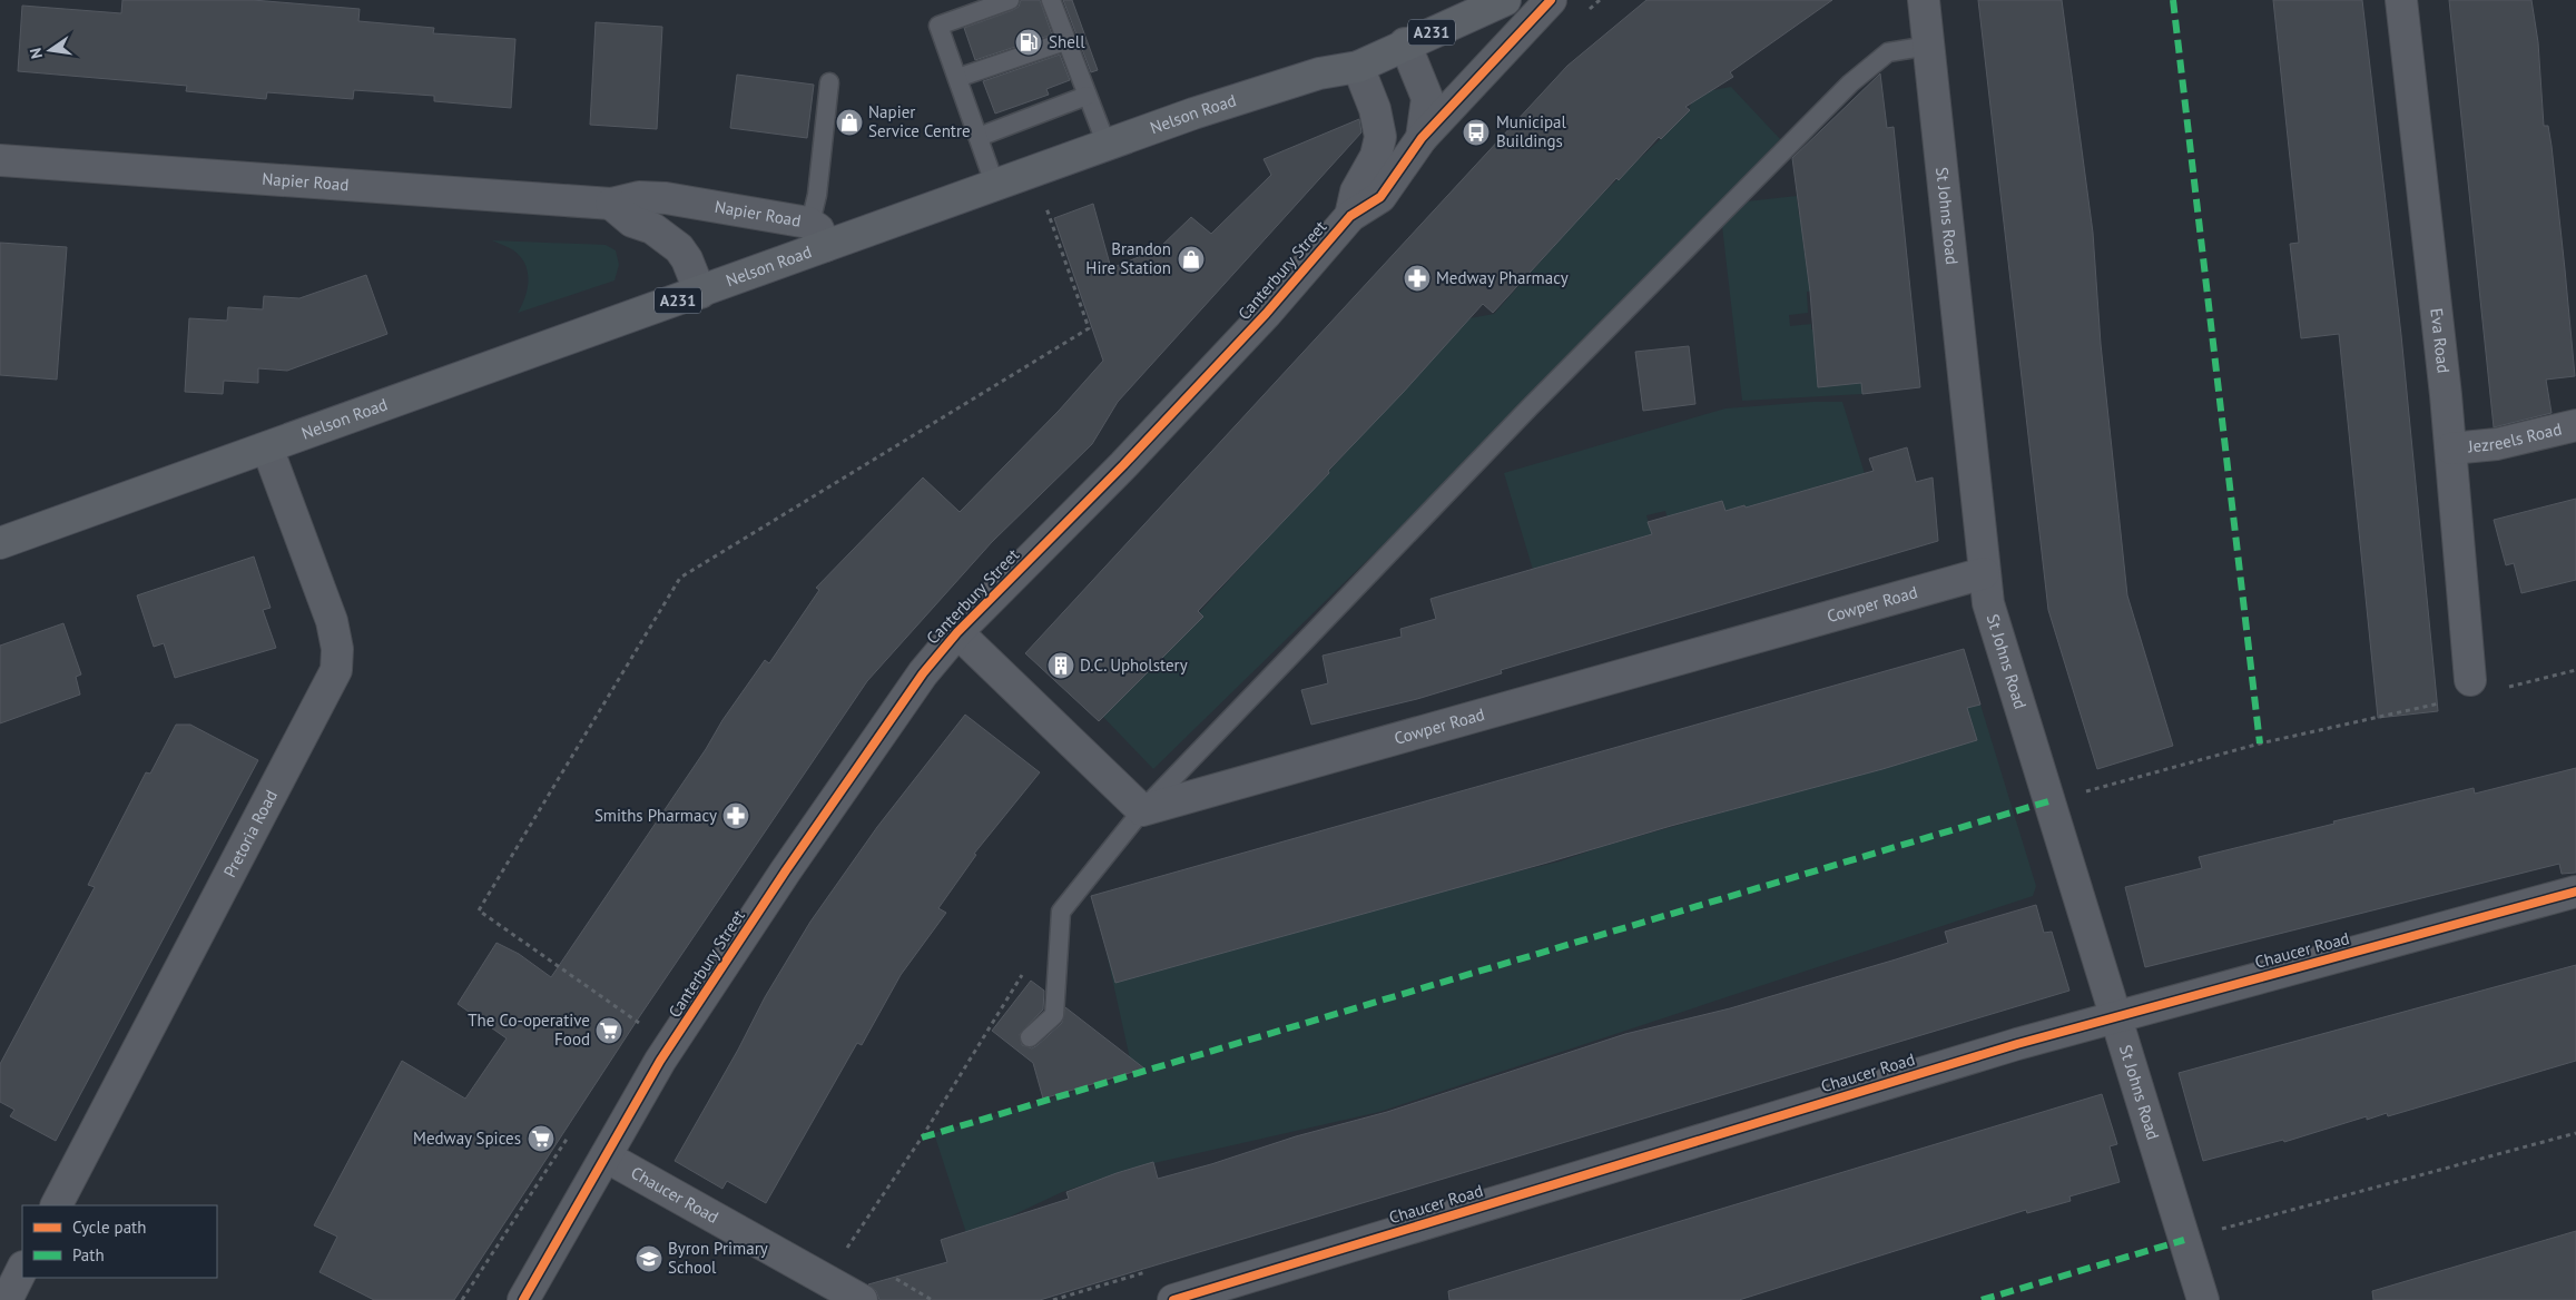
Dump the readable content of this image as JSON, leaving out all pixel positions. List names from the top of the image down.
{
  "streets": {
    "main road": ["A231", "Nelson Road"],
    "street": [
      "Napier Road",
      "St Johns Road",
      "Canterbury Street",
      "Eva Road",
      "Jezreels Road",
      "Cowper Road",
      "Pretoria Road",
      "Chaucer Road"
    ]
  },
  "crossings": [
    ["Nelson Road", "Napier Road"],
    ["Nelson Road", "Canterbury Street"],
    ["Nelson Road", "Pretoria Road"],
    ["St Johns Road", "Cowper Road"],
    ["St Johns Road", "Chaucer Road"],
    ["Canterbury Street", "Chaucer Road"],
    ["Eva Road", "Jezreels Road"]
  ],
  "places": {
    "fuel station": ["Shell"],
    "shop": ["Napier Service Centre", "Brandon Hire Station"],
    "bus stop": ["Municipal Buildings"],
    "pharmacy": ["Medway Pharmacy", "Smiths Pharmacy"],
    "building": ["D.C. Upholstery"],
    "supermarket": ["The Co-operative Food", "Medway Spices"],
    "school or university": ["Byron Primary School"]
  },
  "legend": ["Cycle path", "Path"],
  "north": "left"
}
